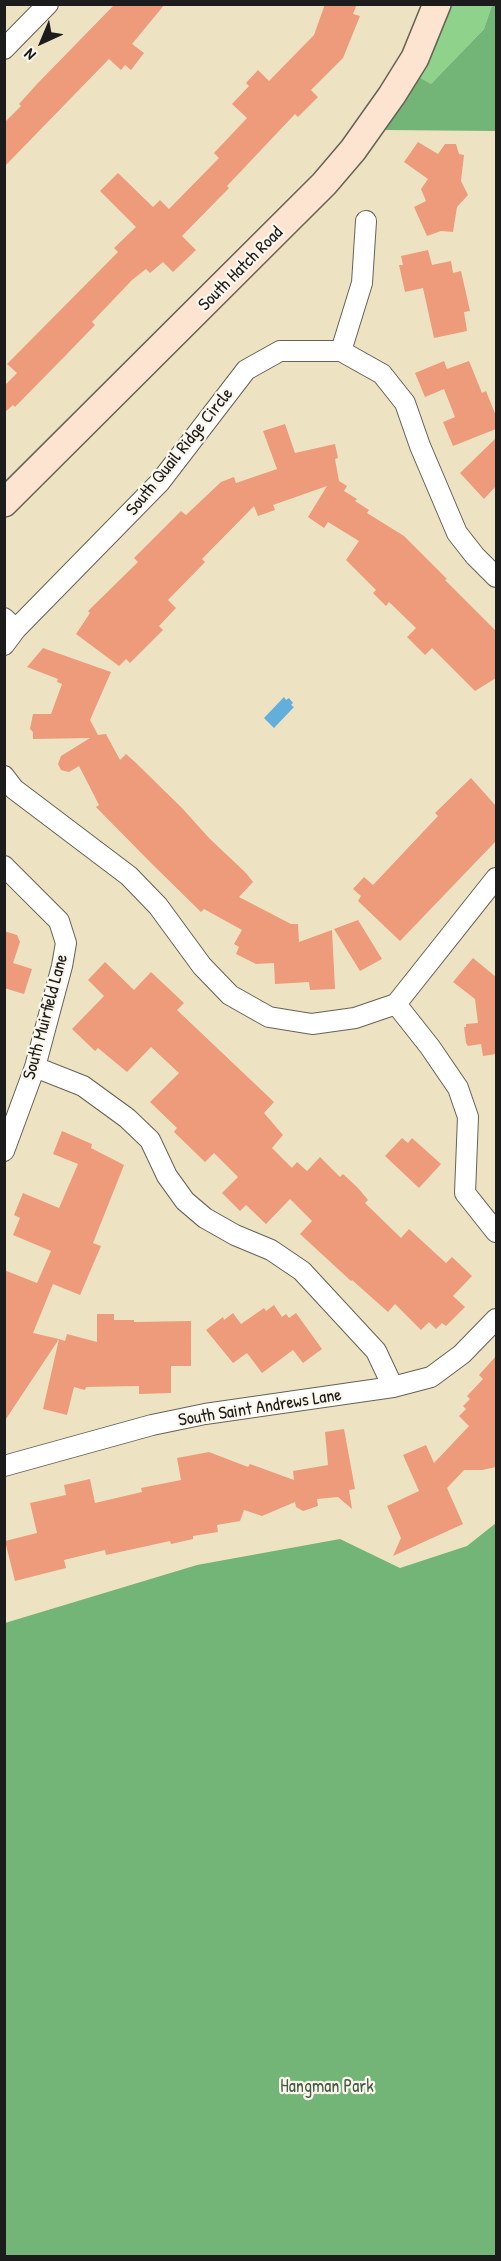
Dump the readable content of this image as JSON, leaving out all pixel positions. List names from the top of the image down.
{
  "streets": {
    "main road": ["South Hatch Road"],
    "street": ["South Quail Ridge Circle", "South Muirfield Lane", "South Saint Andrews Lane"]
  },
  "parks": ["Hangman Park"],
  "north": "bottom left"
}
